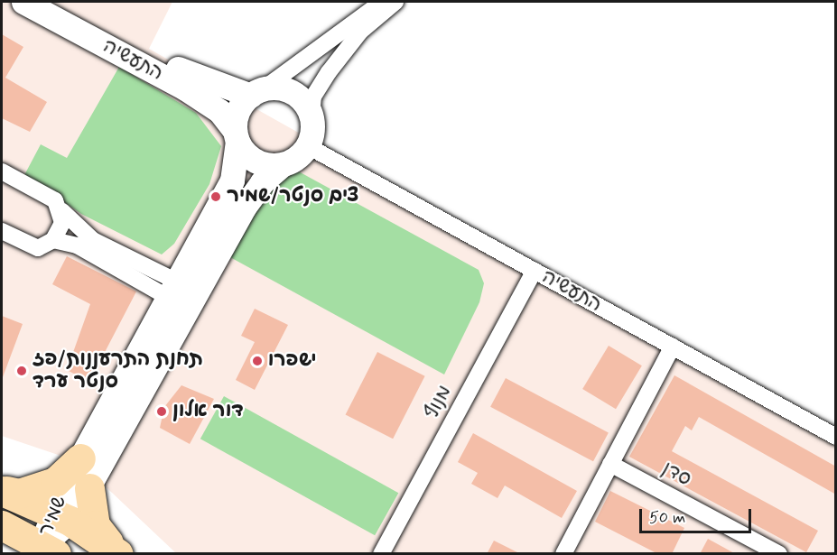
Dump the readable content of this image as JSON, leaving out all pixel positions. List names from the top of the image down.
{
  "streets": {
    "street": [
      "התעשיה",
      "מנוף",
      "סדן",
      "שמיר"
    ]
  },
  "crossings": [
    ["התעשיה", "מנוף"],
    ["התעשיה", "שמיר"]
  ],
  "places": [
    "צים סנטר/שמיר",
    "ישפרו",
    "תחנת התרעננות/פז סנטר ערד",
    "דור אלון"
  ],
  "scale_bar": "50 m"
}
